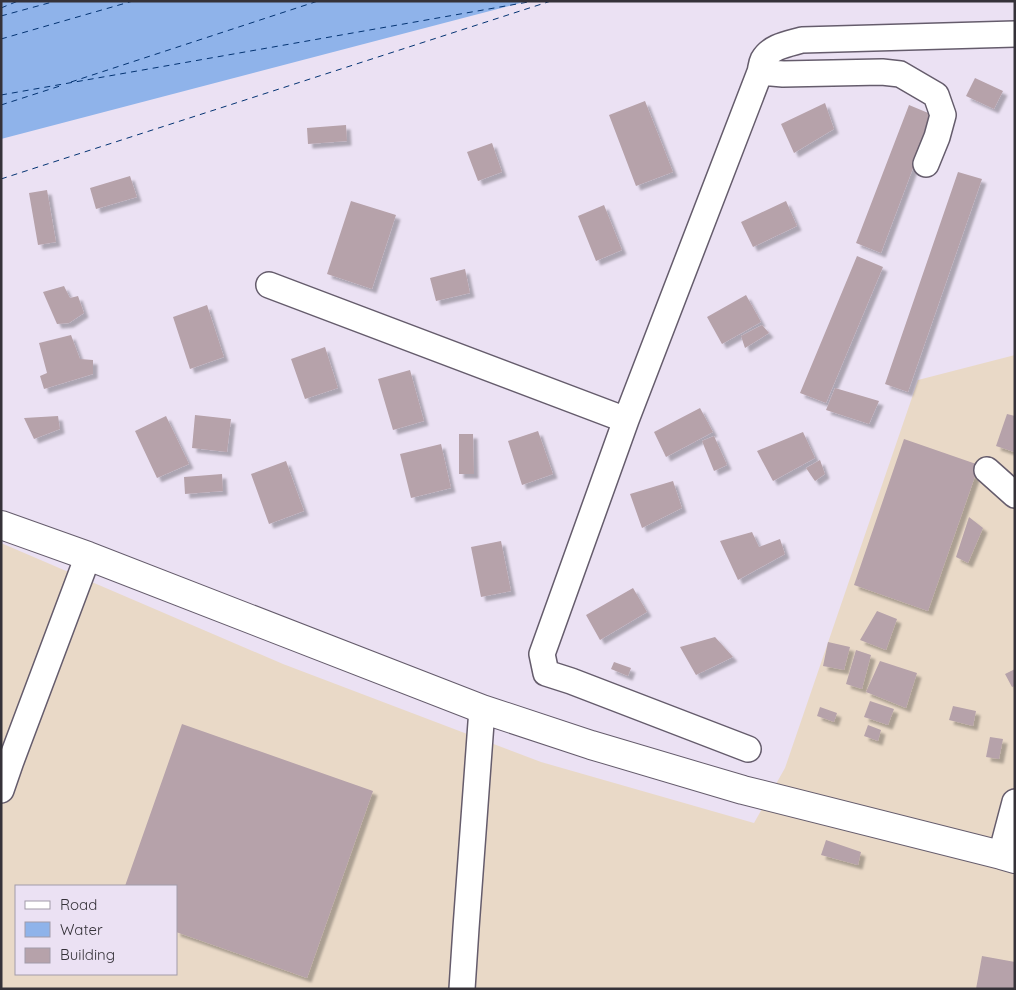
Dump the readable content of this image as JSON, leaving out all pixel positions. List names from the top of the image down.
{
  "legend": ["Road", "Water", "Building"]
}
